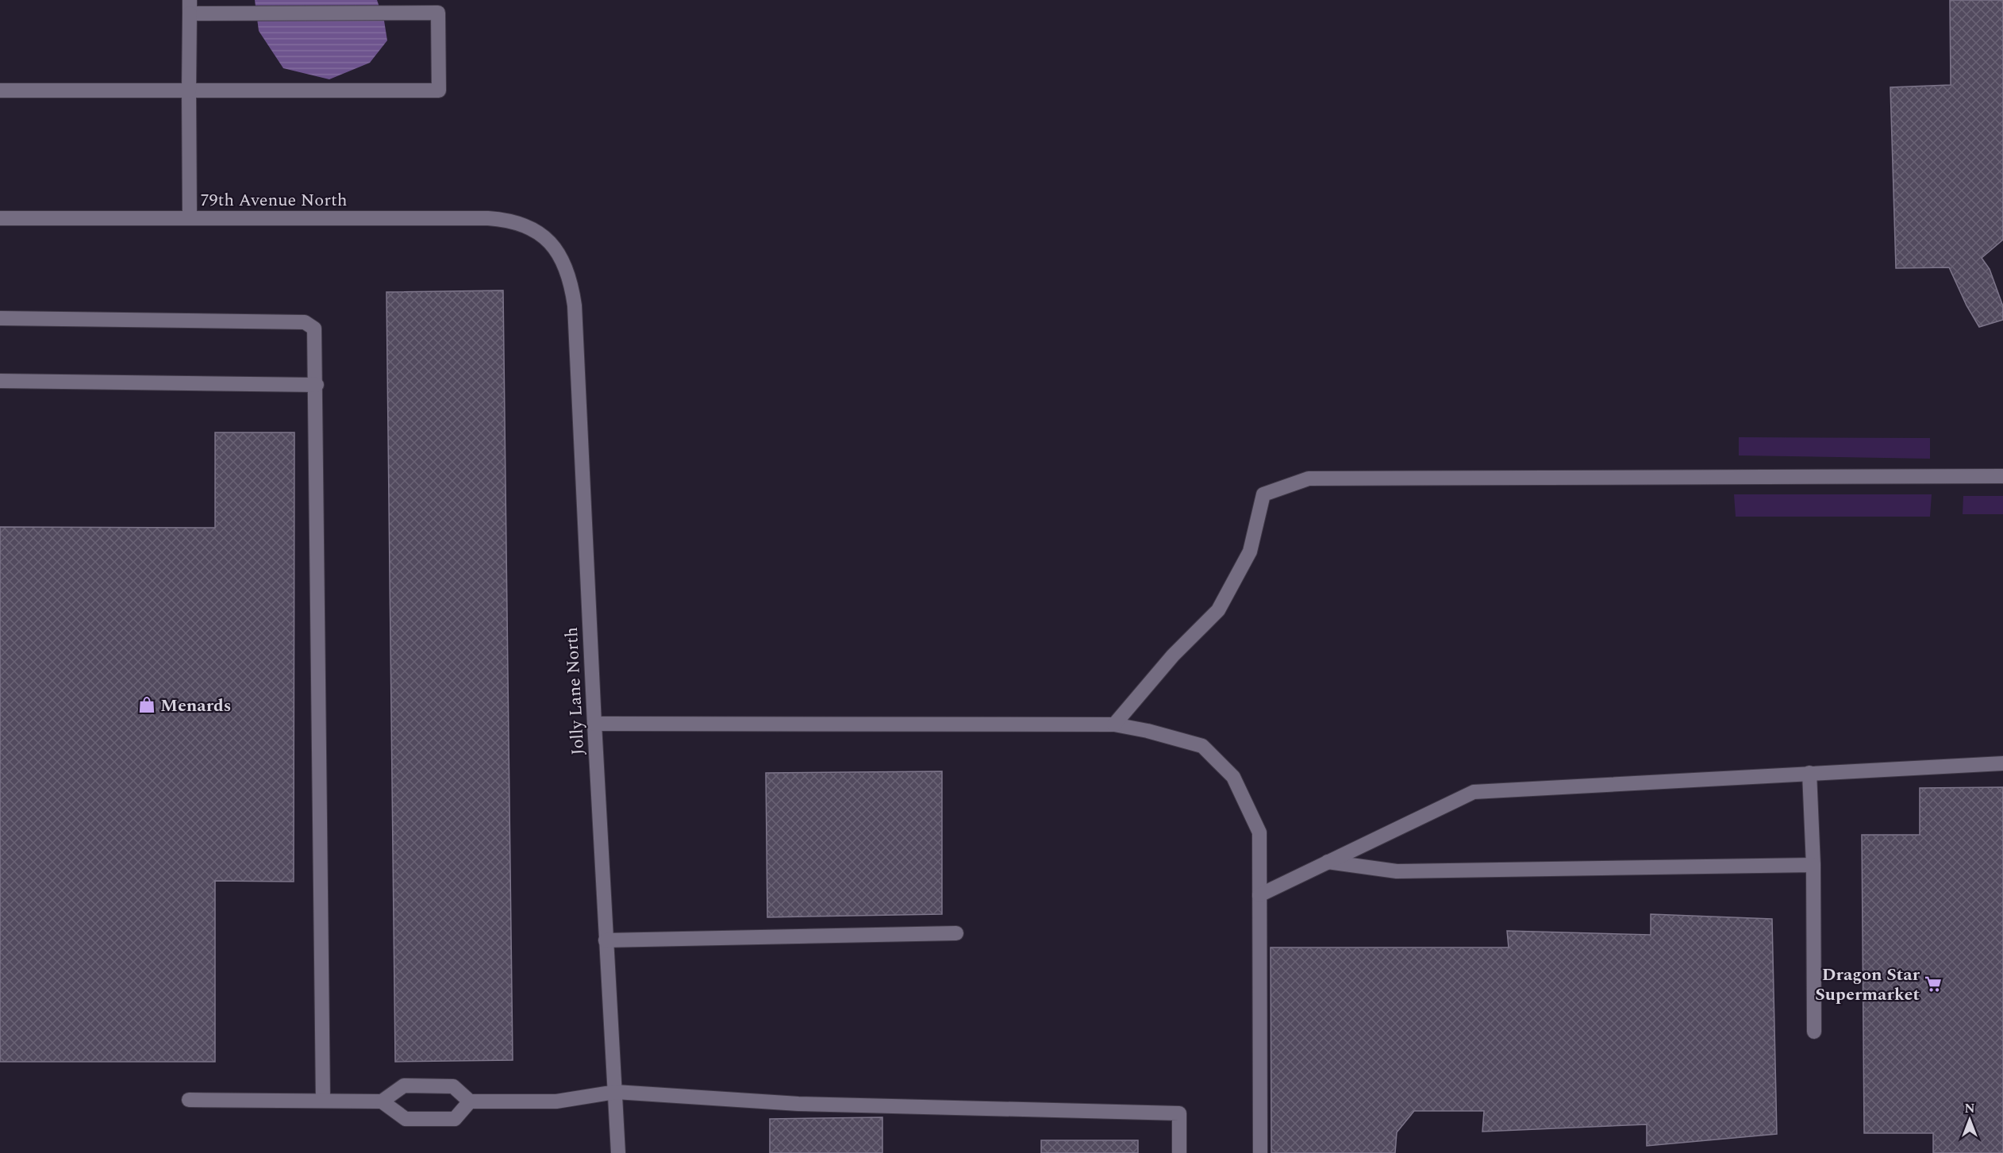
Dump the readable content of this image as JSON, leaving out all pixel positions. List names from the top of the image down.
{
  "streets": {
    "street": ["79th Avenue North", "Jolly Lane North"]
  },
  "crossings": [
    ["79th Avenue North", "Jolly Lane North"]
  ],
  "places": {
    "shop": ["Menards"],
    "supermarket": ["Dragon Star Supermarket"]
  },
  "north": "top"
}
